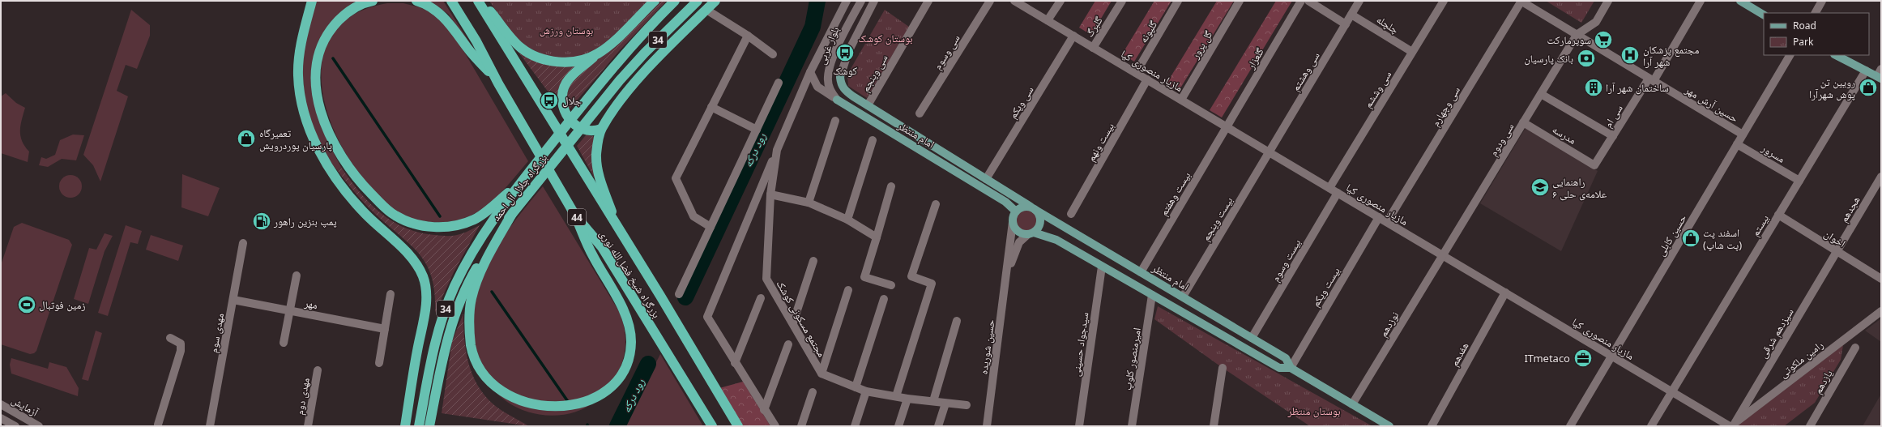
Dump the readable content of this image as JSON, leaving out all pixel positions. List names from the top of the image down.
{
  "streets": {
    "highway": [
      "34",
      "بزرگراه جلال آل احمد",
      "44",
      "بزرگراه شیخ فضل‌الله نوری"
    ],
    "main road": ["امام منتظر"],
    "street": [
      "چلچله",
      "گلبرگ",
      "گلپونه",
      "گل پرور",
      "بلوار غربی",
      "سی وسوم",
      "گلعزار",
      "مازیار منصوری کیا",
      "سی وهشتم",
      "سی وپنجم",
      "سی وششم",
      "سی ویکم",
      "حسین آرش مهر",
      "سی وچهارم",
      "سی ام",
      "مدرسه",
      "سی ودوم",
      "بیست ونهم",
      "مسرور",
      "بیست وهفتم",
      "هجدهم",
      "بیست وپنجم",
      "بیستم",
      "حسین کابلی",
      "اخوان",
      "بیست وسوم",
      "بیست ویکم",
      "مهر",
      "مجتمع مسکونی کوشک",
      "نوزدهم",
      "مهدی سوم",
      "سیزدهم شرقی",
      "سیدجواد حسینی",
      "حسین شوریده",
      "هفدهم",
      "امیرمنصور کلوپ",
      "رامین ملکوتی",
      "یازدهم",
      "مهدی دوم",
      "آزمایش"
    ]
  },
  "crossings": [
    ["چلچله", "سی وهشتم"],
    ["چلچله", "سی وششم"],
    ["گلبرگ", "مازیار منصوری کیا"],
    ["گلپونه", "مازیار منصوری کیا"],
    ["گل پرور", "مازیار منصوری کیا"],
    ["بلوار غربی", "امام منتظر"],
    ["گلعزار", "مازیار منصوری کیا"],
    ["گلعزار", "بیست وهفتم"],
    ["مازیار منصوری کیا", "سی وهشتم"],
    ["مازیار منصوری کیا", "سی وششم"],
    ["مازیار منصوری کیا", "سی ویکم"],
    ["مازیار منصوری کیا", "سی وچهارم"],
    ["مازیار منصوری کیا", "سی ودوم"],
    ["مازیار منصوری کیا", "بیست ونهم"],
    ["مازیار منصوری کیا", "بیست وهفتم"],
    ["مازیار منصوری کیا", "بیست وپنجم"],
    ["مازیار منصوری کیا", "بیستم"],
    ["مازیار منصوری کیا", "حسین کابلی"],
    ["مازیار منصوری کیا", "بیست وسوم"],
    ["مازیار منصوری کیا", "بیست ویکم"],
    ["مازیار منصوری کیا", "نوزدهم"],
    ["مازیار منصوری کیا", "سیزدهم شرقی"],
    ["مازیار منصوری کیا", "هفدهم"],
    ["مازیار منصوری کیا", "رامین ملکوتی"],
    ["سی وهشتم", "بیست وپنجم"],
    ["سی وپنجم", "امام منتظر"],
    ["سی ویکم", "امام منتظر"],
    ["حسین آرش مهر", "سی وچهارم"],
    ["حسین آرش مهر", "سی ام"],
    ["حسین آرش مهر", "سی ودوم"],
    ["حسین آرش مهر", "حسین کابلی"],
    ["سی ام", "مدرسه"],
    ["امام منتظر", "بیست وهفتم"],
    ["امام منتظر", "بیست وپنجم"],
    ["امام منتظر", "بیست وسوم"],
    ["امام منتظر", "بیست ویکم"],
    ["امام منتظر", "مجتمع مسکونی کوشک"],
    ["امام منتظر", "نوزدهم"],
    ["امام منتظر", "سیدجواد حسینی"],
    ["امام منتظر", "حسین شوریده"],
    ["امام منتظر", "امیرمنصور کلوپ"],
    ["مدرسه", "سی ودوم"],
    ["سی ودوم", "نوزدهم"],
    ["مسرور", "بیستم"],
    ["مسرور", "حسین کابلی"],
    ["هجدهم", "اخوان"],
    ["هجدهم", "سیزدهم شرقی"],
    ["بیستم", "اخوان"],
    ["اخوان", "سیزدهم شرقی"],
    ["مهر", "مهدی سوم"],
    ["سیزدهم شرقی", "رامین ملکوتی"]
  ],
  "water": ["رود درکه"],
  "parks": ["بوستان ورزش", "بوستان کوشک", "بوستان منتظر"],
  "places": {
    "supermarket": ["سوپرماركت"],
    "bus stop": ["کوشک", "جلال"],
    "hospital": ["مجتمع پزشکان شهر آرا"],
    "bank": ["بانک پارسیان"],
    "building": ["ساختمان شهر آرا"],
    "shop": ["رویین تن پوش شهرآرا", "تعمیرگاه پارسیان پوردرویش", "اسفند پت (پت شاپ)"],
    "school or university": ["راهنمایی علامه‌ی حلی ۶"],
    "fuel station": ["پمپ بنزین راهور"],
    "sports": ["زمین فوتبال"],
    "office": ["ITmetaco"]
  },
  "legend": ["Road", "Park"]
}
